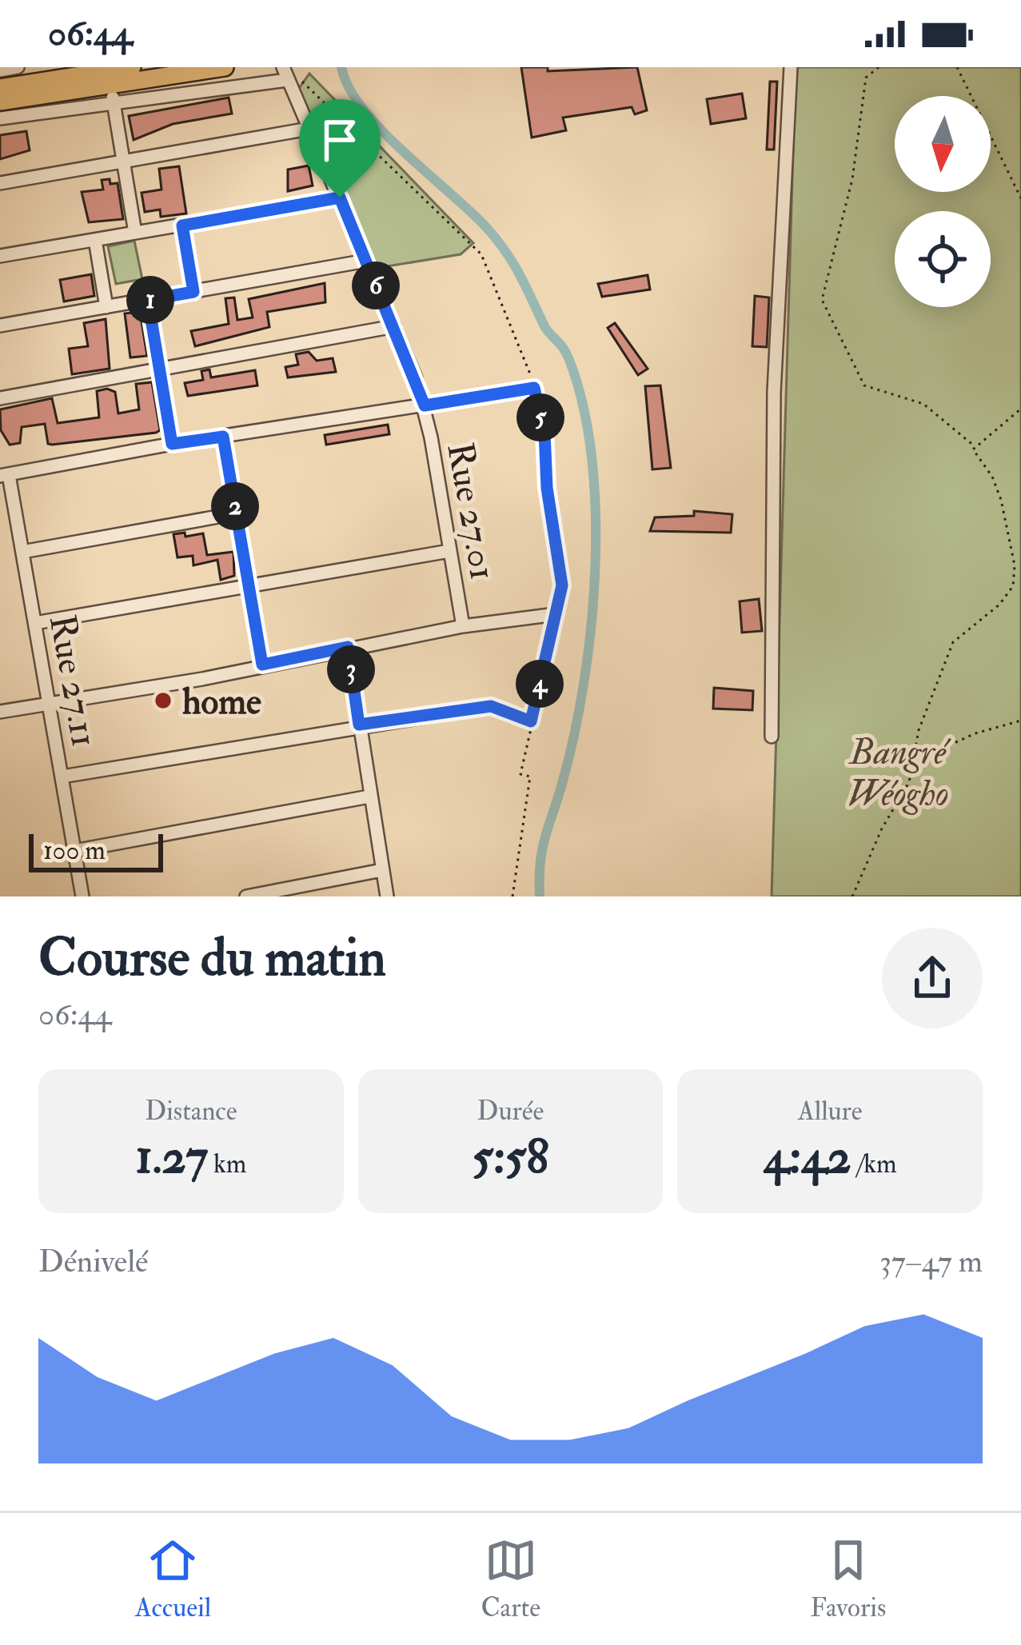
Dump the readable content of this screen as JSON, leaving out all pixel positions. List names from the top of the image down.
{
  "streets": {
    "street": ["Rue 27.01", "Rue 27.11"]
  },
  "parks": ["Bangré Wéogho"],
  "places": ["home"],
  "scale_bar": "100 m",
  "north": "bottom",
  "page": {
    "status": "06:44",
    "pins": [
      "6",
      "1",
      "5",
      "2",
      "3",
      "4"
    ],
    "scale": "100 m",
    "heading": ["Course du matin", "06:44"],
    "stats": [
      ["Distance", "1.27 km"],
      ["Durée", "5:58"],
      ["Allure", "4:42 /km"]
    ],
    "chart": ["Dénivelé", "37–47 m"],
    "tabs": ["Accueil", "Carte", "Favoris"]
  }
}
